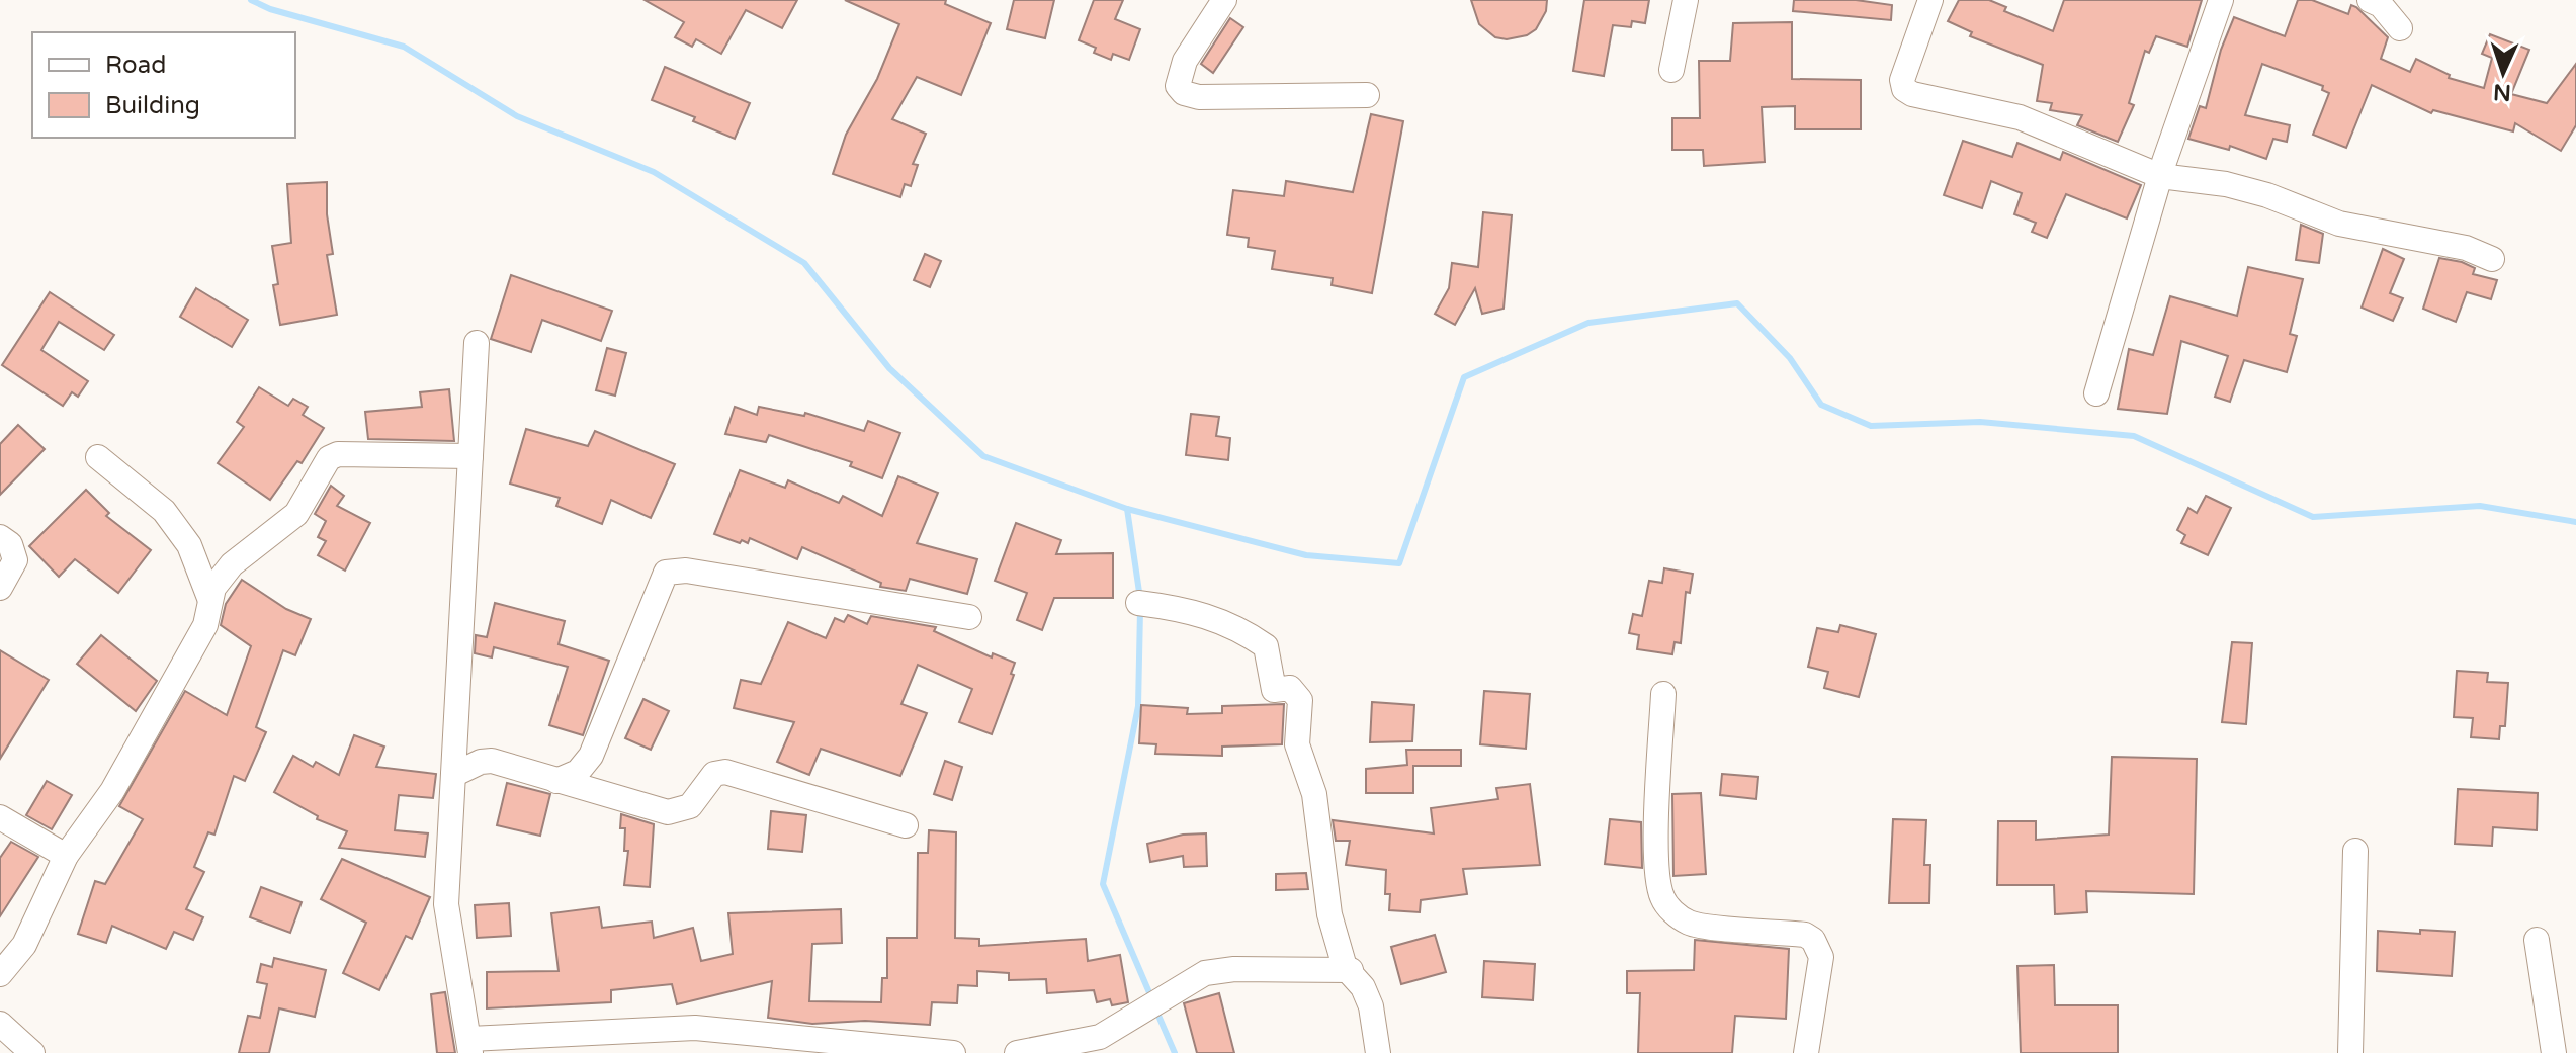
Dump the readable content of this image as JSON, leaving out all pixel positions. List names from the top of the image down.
{
  "legend": ["Road", "Building"],
  "north": "bottom"
}
